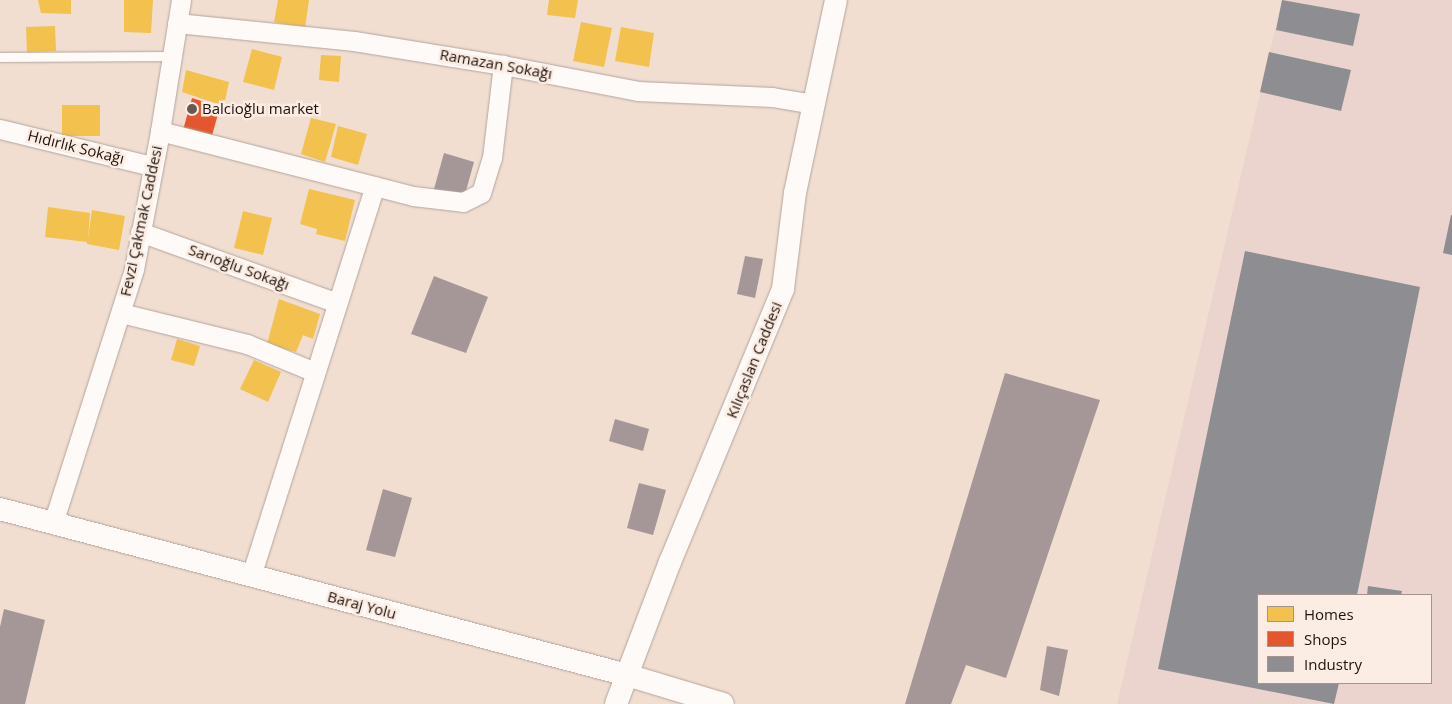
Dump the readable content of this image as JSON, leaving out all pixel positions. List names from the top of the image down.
{
  "streets": {
    "street": [
      "Ramazan Sokağı",
      "Hıdırlık Sokağı",
      "Fevzi Çakmak Caddesi",
      "Sarıoğlu Sokağı",
      "Kılıçaslan Caddesi",
      "Baraj Yolu"
    ]
  },
  "crossings": [
    ["Ramazan Sokağı", "Fevzi Çakmak Caddesi"],
    ["Ramazan Sokağı", "Kılıçaslan Caddesi"],
    ["Hıdırlık Sokağı", "Fevzi Çakmak Caddesi"],
    ["Fevzi Çakmak Caddesi", "Sarıoğlu Sokağı"],
    ["Fevzi Çakmak Caddesi", "Baraj Yolu"],
    ["Kılıçaslan Caddesi", "Baraj Yolu"]
  ],
  "places": ["Balcioğlu market"],
  "legend": ["Homes", "Shops", "Industry"]
}
